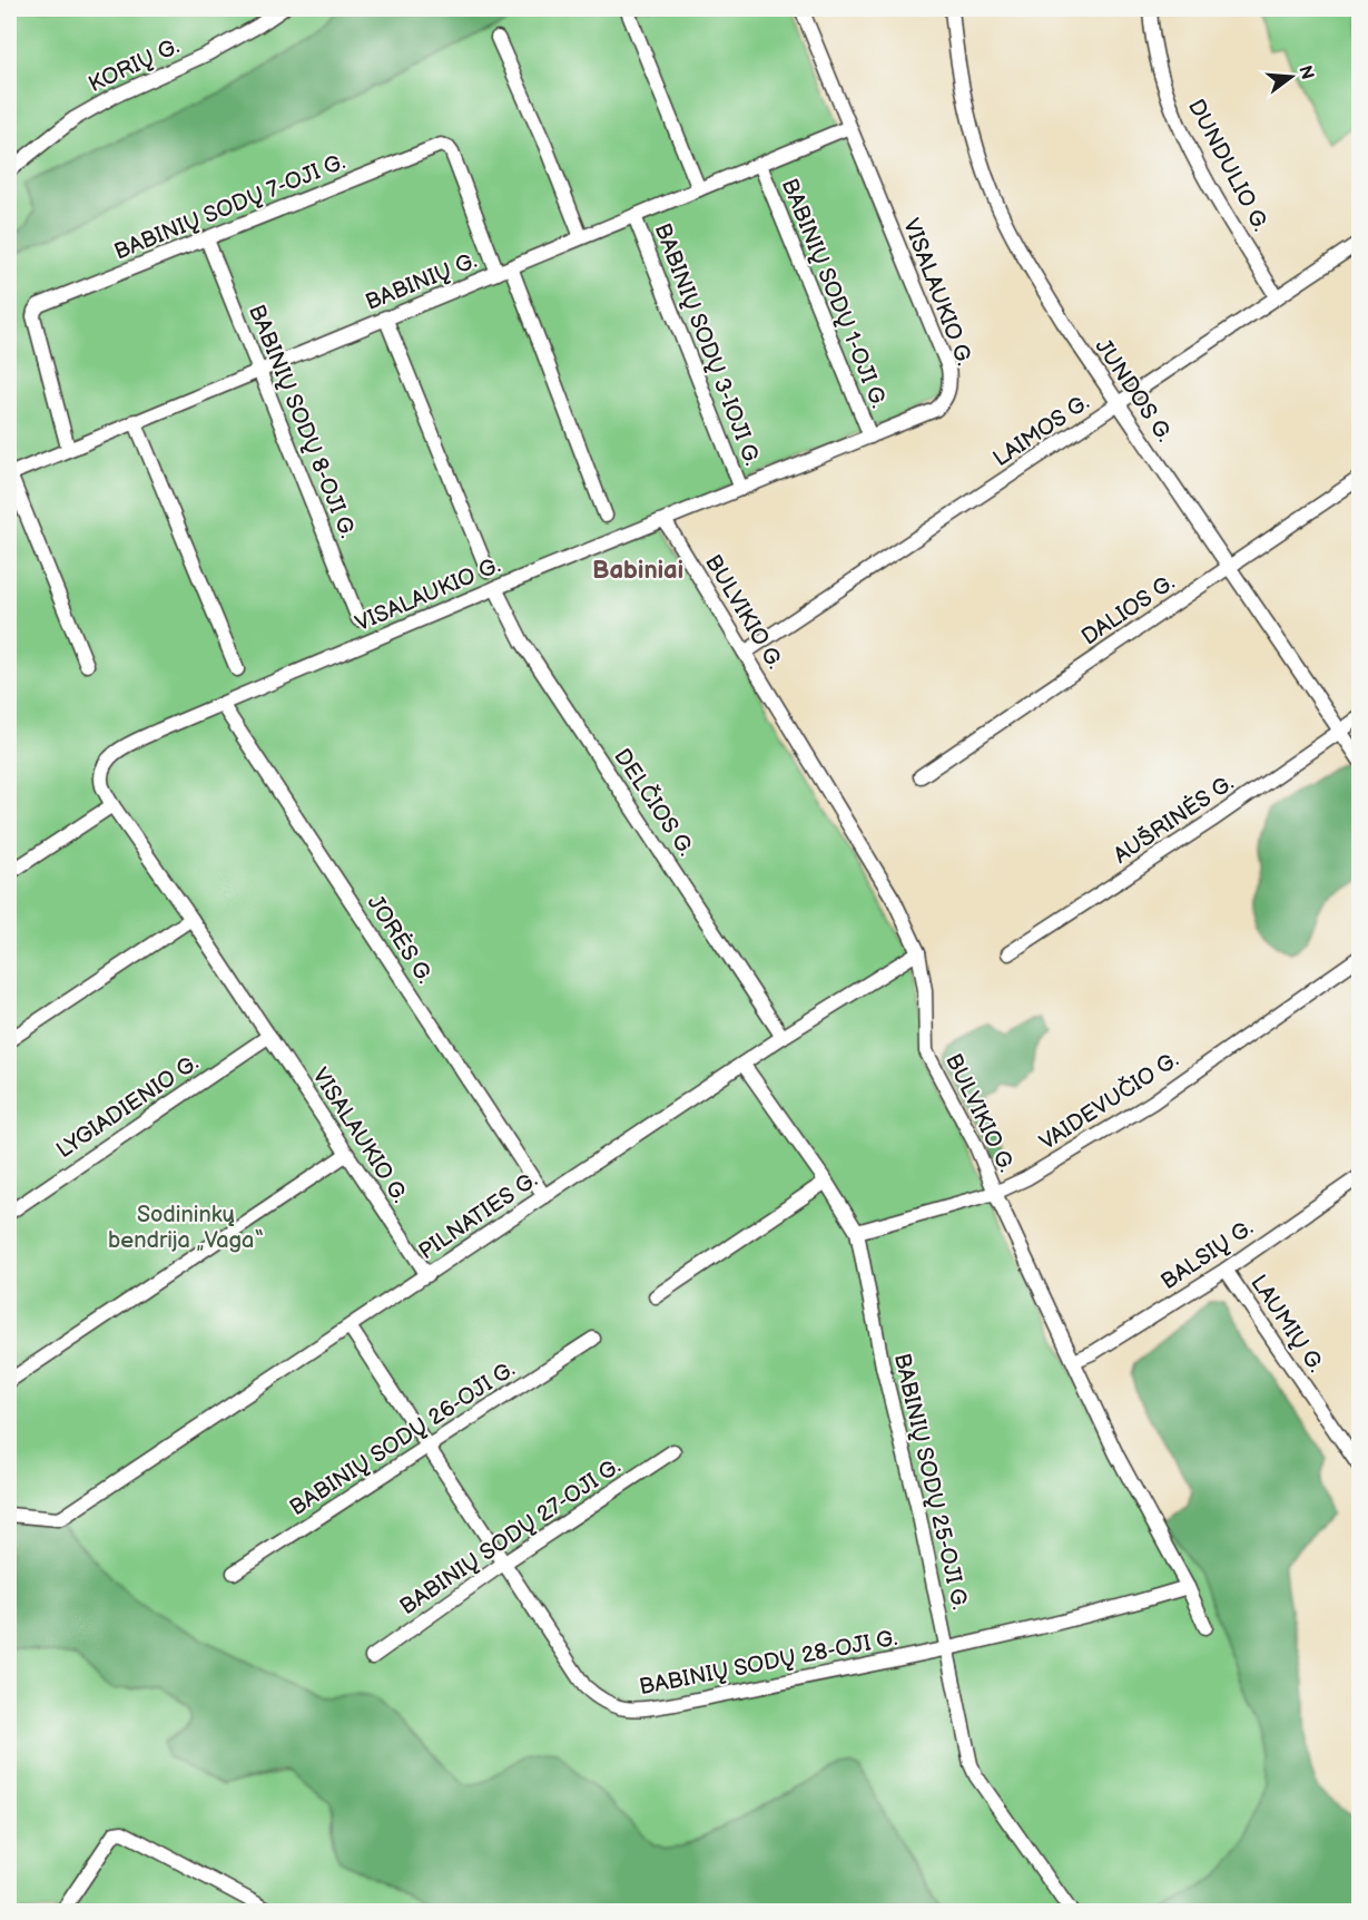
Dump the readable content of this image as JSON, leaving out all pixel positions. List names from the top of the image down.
{
  "streets": {
    "street": [
      "KORIŲ G.",
      "DUNDULIO G.",
      "BABINIŲ SODŲ 7-OJI G.",
      "BABINIŲ G.",
      "VISALAUKIO G.",
      "BABINIŲ SODŲ 1-OJI G.",
      "BABINIŲ SODŲ 3-IOJI G.",
      "JUNDOS G.",
      "BABINIŲ SODŲ 8-OJI G.",
      "LAIMOS G.",
      "DALIOS G.",
      "BULVIKIO G.",
      "DELČIOS G.",
      "AUŠRINĖS G.",
      "JORĖS G.",
      "VAIDEVUČIO G.",
      "LYGIADIENIO G.",
      "PILNATIES G.",
      "BALSIŲ G.",
      "LAUMIŲ G.",
      "BABINIŲ SODŲ 26-OJI G.",
      "BABINIŲ SODŲ 25-OJI G.",
      "BABINIŲ SODŲ 27-OJI G.",
      "BABINIŲ SODŲ 28-OJI G."
    ]
  },
  "crossings": [
    ["DUNDULIO G.", "LAIMOS G."],
    ["BABINIŲ SODŲ 7-OJI G.", "BABINIŲ G."],
    ["BABINIŲ SODŲ 7-OJI G.", "BABINIŲ SODŲ 8-OJI G."],
    ["BABINIŲ G.", "VISALAUKIO G."],
    ["BABINIŲ G.", "BABINIŲ SODŲ 1-OJI G."],
    ["BABINIŲ G.", "BABINIŲ SODŲ 3-IOJI G."],
    ["BABINIŲ G.", "BABINIŲ SODŲ 8-OJI G."],
    ["VISALAUKIO G.", "BABINIŲ SODŲ 1-OJI G."],
    ["VISALAUKIO G.", "BABINIŲ SODŲ 3-IOJI G."],
    ["VISALAUKIO G.", "BULVIKIO G."],
    ["VISALAUKIO G.", "DELČIOS G."],
    ["VISALAUKIO G.", "JORĖS G."],
    ["VISALAUKIO G.", "LYGIADIENIO G."],
    ["VISALAUKIO G.", "PILNATIES G."],
    ["JUNDOS G.", "LAIMOS G."],
    ["JUNDOS G.", "DALIOS G."],
    ["JUNDOS G.", "AUŠRINĖS G."],
    ["LAIMOS G.", "BULVIKIO G."],
    ["BULVIKIO G.", "VAIDEVUČIO G."],
    ["BULVIKIO G.", "PILNATIES G."],
    ["BULVIKIO G.", "BALSIŲ G."],
    ["BULVIKIO G.", "BABINIŲ SODŲ 28-OJI G."],
    ["DELČIOS G.", "PILNATIES G."],
    ["JORĖS G.", "PILNATIES G."],
    ["VAIDEVUČIO G.", "BABINIŲ SODŲ 25-OJI G."],
    ["PILNATIES G.", "BABINIŲ SODŲ 25-OJI G."],
    ["PILNATIES G.", "BABINIŲ SODŲ 28-OJI G."],
    ["BALSIŲ G.", "LAUMIŲ G."],
    ["BABINIŲ SODŲ 26-OJI G.", "BABINIŲ SODŲ 28-OJI G."],
    ["BABINIŲ SODŲ 25-OJI G.", "BABINIŲ SODŲ 28-OJI G."],
    ["BABINIŲ SODŲ 27-OJI G.", "BABINIŲ SODŲ 28-OJI G."]
  ],
  "districts": ["Babiniai"],
  "parks": ["Sodininkų bendrija „Vaga“"],
  "north": "right"
}
